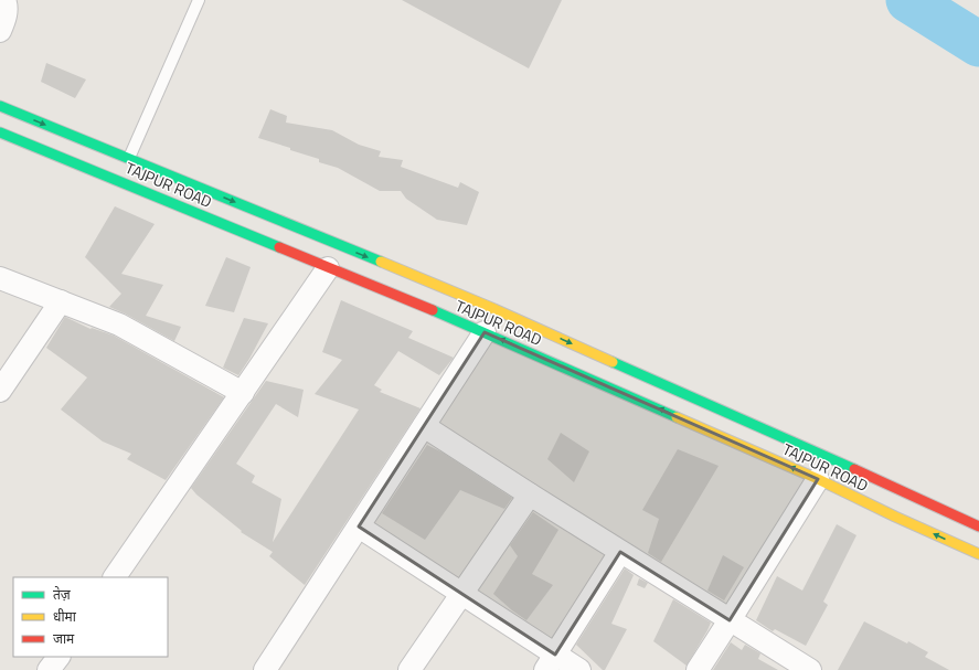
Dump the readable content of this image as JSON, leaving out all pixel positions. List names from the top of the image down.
{
  "streets": {
    "main road": ["TAJPUR ROAD"]
  },
  "legend": ["तेज़", "धीमा", "जाम"]
}
